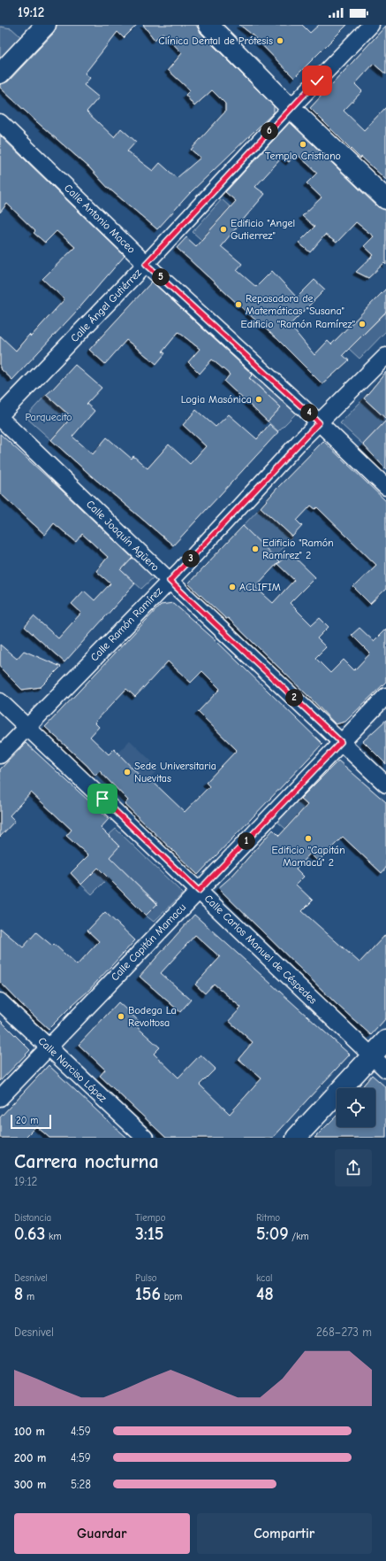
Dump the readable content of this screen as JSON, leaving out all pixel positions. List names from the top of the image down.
{
  "streets": {
    "street": [
      "Calle Antonio Maceo",
      "Calle Ángel Gutiérrez",
      "Calle Joaquín Agüero",
      "Calle Ramón Ramírez",
      "Calle Capitán Mamacu",
      "Calle Carlos Manuel de Céspedes",
      "Calle Narciso López"
    ]
  },
  "crossings": [
    ["Calle Antonio Maceo", "Calle Ángel Gutiérrez"],
    ["Calle Antonio Maceo", "Calle Ramón Ramírez"],
    ["Calle Ángel Gutiérrez", "Calle Joaquín Agüero"],
    ["Calle Joaquín Agüero", "Calle Ramón Ramírez"],
    ["Calle Joaquín Agüero", "Calle Capitán Mamacu"],
    ["Calle Ramón Ramírez", "Calle Carlos Manuel de Céspedes"],
    ["Calle Capitán Mamacu", "Calle Carlos Manuel de Céspedes"],
    ["Calle Capitán Mamacu", "Calle Narciso López"]
  ],
  "parks": ["Parquecito"],
  "places": [
    "Clínica Dental de Prótesis",
    "Templo Cristiano",
    "Edificio \"Angel Gutierrez\"",
    "Repasadora de Matemáticas \"Susana\"",
    "Edificio \"Ramón Ramírez\"",
    "Logia Masónica",
    "Edificio \"Ramón Ramírez\" 2",
    "ACLIFIM",
    "Sede Universitaria Nuevitas",
    "Edificio \"Capitán Mamacú\" 2",
    "Bodega La Revoltosa"
  ],
  "scale_bar": "20 m",
  "page": {
    "status": "19:12",
    "pins": [
      "6",
      "5",
      "4",
      "3",
      "2",
      "1"
    ],
    "scale": "20 m",
    "heading": ["Carrera nocturna", "19:12"],
    "stats": [
      ["Distancia", "0.63 km"],
      ["Tiempo", "3:15"],
      ["Ritmo", "5:09 /km"],
      ["Desnivel", "8 m"],
      ["Pulso", "156 bpm"],
      ["kcal", "48"]
    ],
    "chart": ["Desnivel", "268–273 m"],
    "list": [
      {
        "name": "100 m",
        "note": "4:59"
      },
      {
        "name": "200 m",
        "note": "4:59"
      },
      {
        "name": "300 m",
        "note": "5:28"
      }
    ],
    "buttons": ["Guardar", "Compartir"]
  }
}
